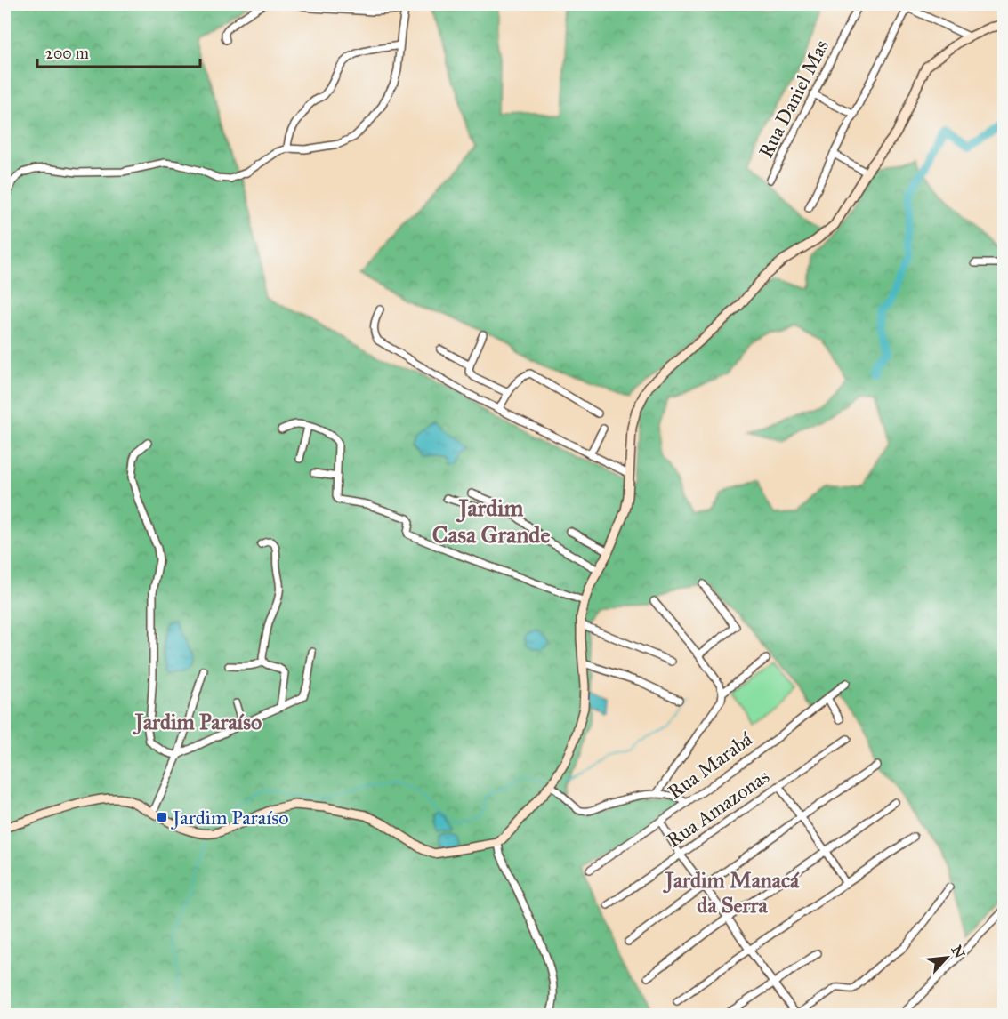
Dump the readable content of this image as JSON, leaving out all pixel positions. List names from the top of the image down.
{
  "streets": {
    "street": ["Rua Daniel Mas", "Rua Marabá", "Rua Amazonas"]
  },
  "districts": ["Jardim Casa Grande", "Jardim Paraíso", "Jardim Manacá da Serra"],
  "places": {
    "transit": ["Jardim Paraíso"]
  },
  "scale_bar": "200 m",
  "north": "top right"
}
